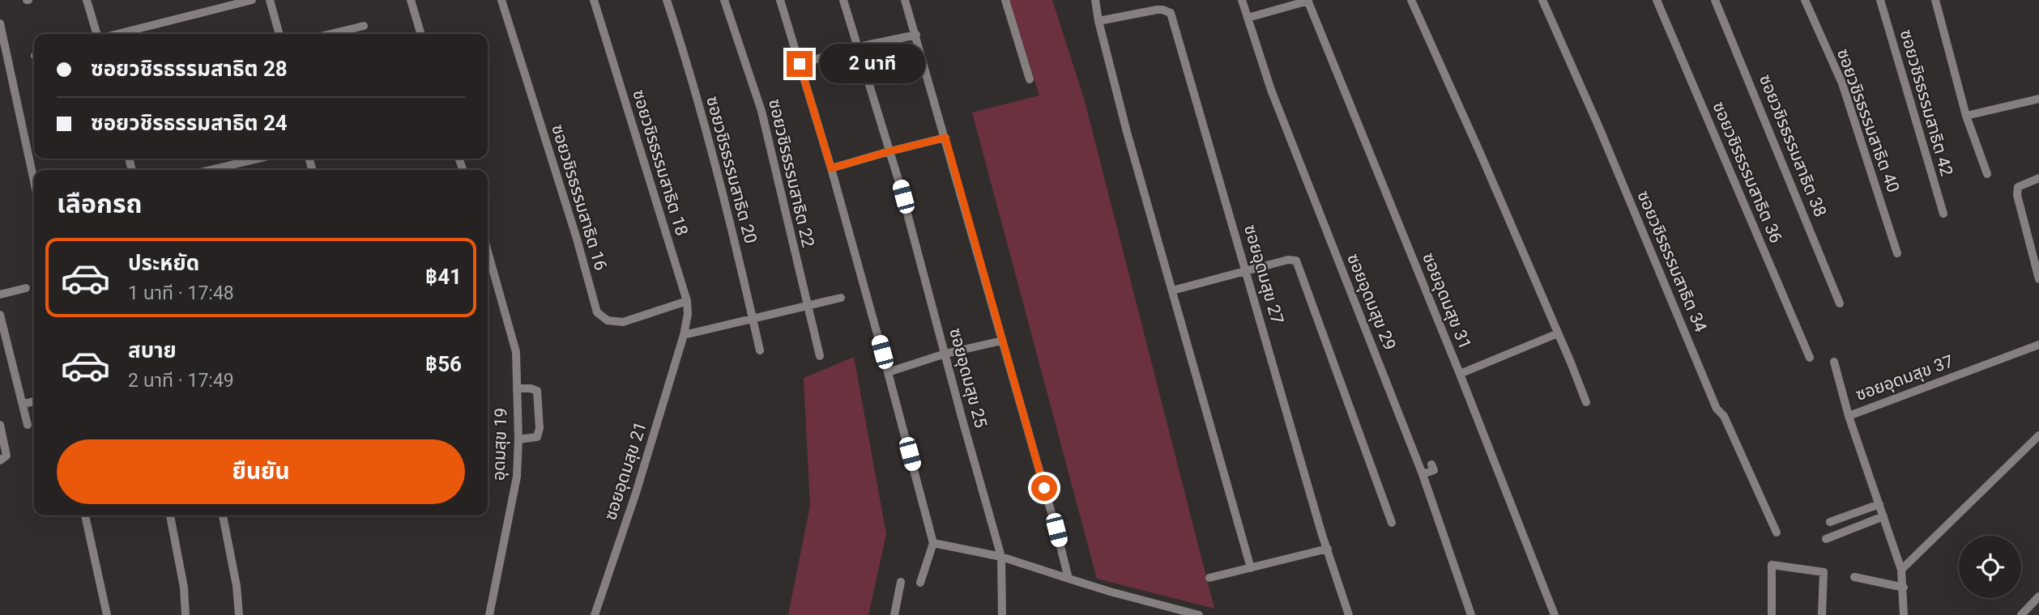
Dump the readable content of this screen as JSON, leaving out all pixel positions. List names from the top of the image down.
{
  "streets": {
    "street": [
      "ซอยวชิรธรรมสาธิต 42",
      "ซอยวชิรธรรมสาธิต 40",
      "ซอยวชิรธรรมสาธิต 38",
      "ซอยวชิรธรรมสาธิต 18",
      "ซอยวชิรธรรมสาธิต 20",
      "ซอยวชิรธรรมสาธิต 36",
      "ซอยวชิรธรรมสาธิต 22",
      "ซอยวชิรธรรมสาธิต 16",
      "ซอยวชิรธรรมสาธิต 34",
      "ซอยอุดมสุข 27",
      "ซอยอุดมสุข 31",
      "ซอยอุดมสุข 29",
      "ซอยอุดมสุข 25",
      "ซอยอุดมสุข 37",
      "อุดมสุข 19",
      "ซอยอุดมสุข 21"
    ]
  },
  "crossings": [
    ["ซอยวชิรธรรมสาธิต 18", "ซอยวชิรธรรมสาธิต 16"],
    ["ซอยวชิรธรรมสาธิต 18", "ซอยอุดมสุข 21"]
  ],
  "page": {
    "banner": ["ซอยวชิรธรรมสาธิต 28", "ซอยวชิรธรรมสาธิต 24"],
    "bubble": "2 นาที",
    "heading": "เลือกรถ",
    "list": [
      {
        "name": "ประหยัด",
        "note": "1 นาที · 17:48",
        "value": "฿41"
      },
      {
        "name": "สบาย",
        "note": "2 นาที · 17:49",
        "value": "฿56"
      }
    ],
    "buttons": "ยืนยัน"
  }
}
